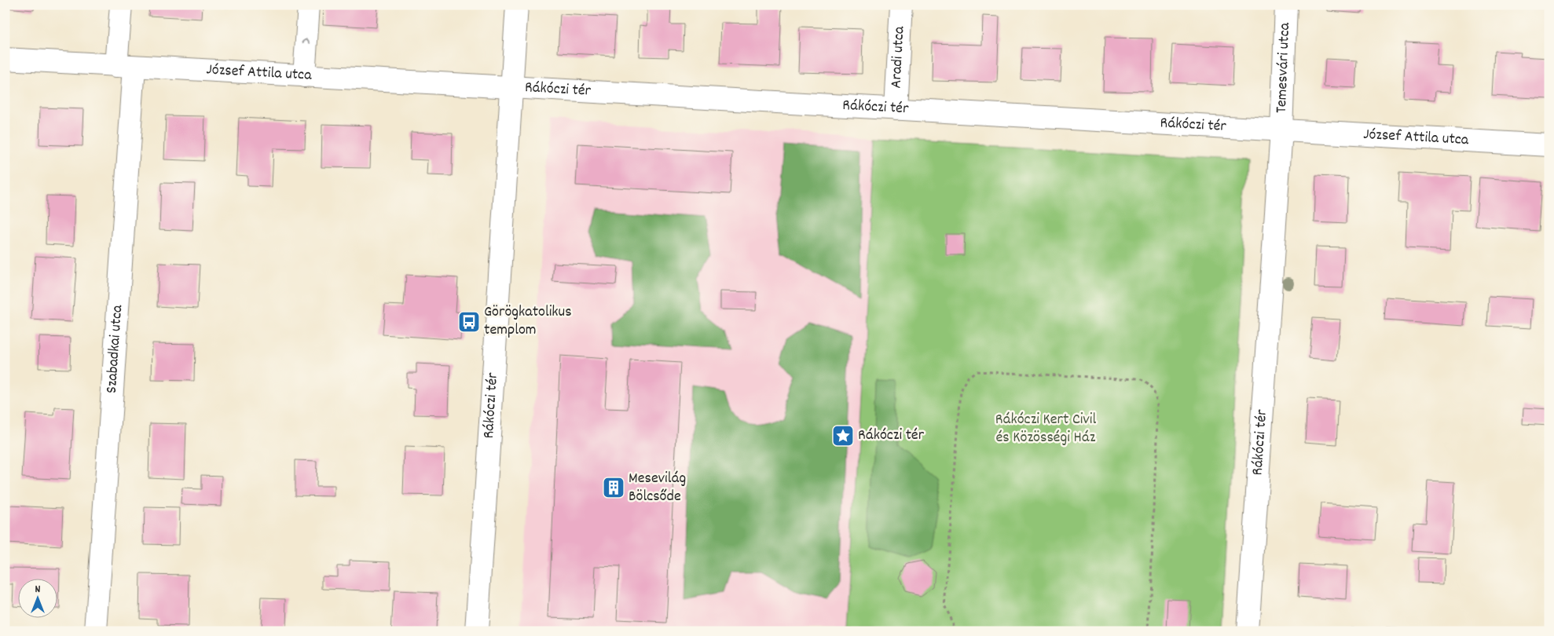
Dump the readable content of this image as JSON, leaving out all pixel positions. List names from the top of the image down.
{
  "streets": {
    "street": [
      "Aradi utca",
      "Temesvári utca",
      "József Attila utca",
      "Rákóczi tér",
      "Szabadkai utca"
    ]
  },
  "crossings": [
    ["Aradi utca", "Rákóczi tér"],
    ["Temesvári utca", "József Attila utca"],
    ["Temesvári utca", "Rákóczi tér"],
    ["József Attila utca", "Rákóczi tér"],
    ["József Attila utca", "Szabadkai utca"]
  ],
  "parks": ["Rákóczi Kert Civil és Közösségi Ház"],
  "places": {
    "bus stop": ["Görögkatolikus templom"],
    "place": ["Rákóczi tér"],
    "building": ["Mesevilág Bölcsőde"]
  },
  "north": "top"
}
